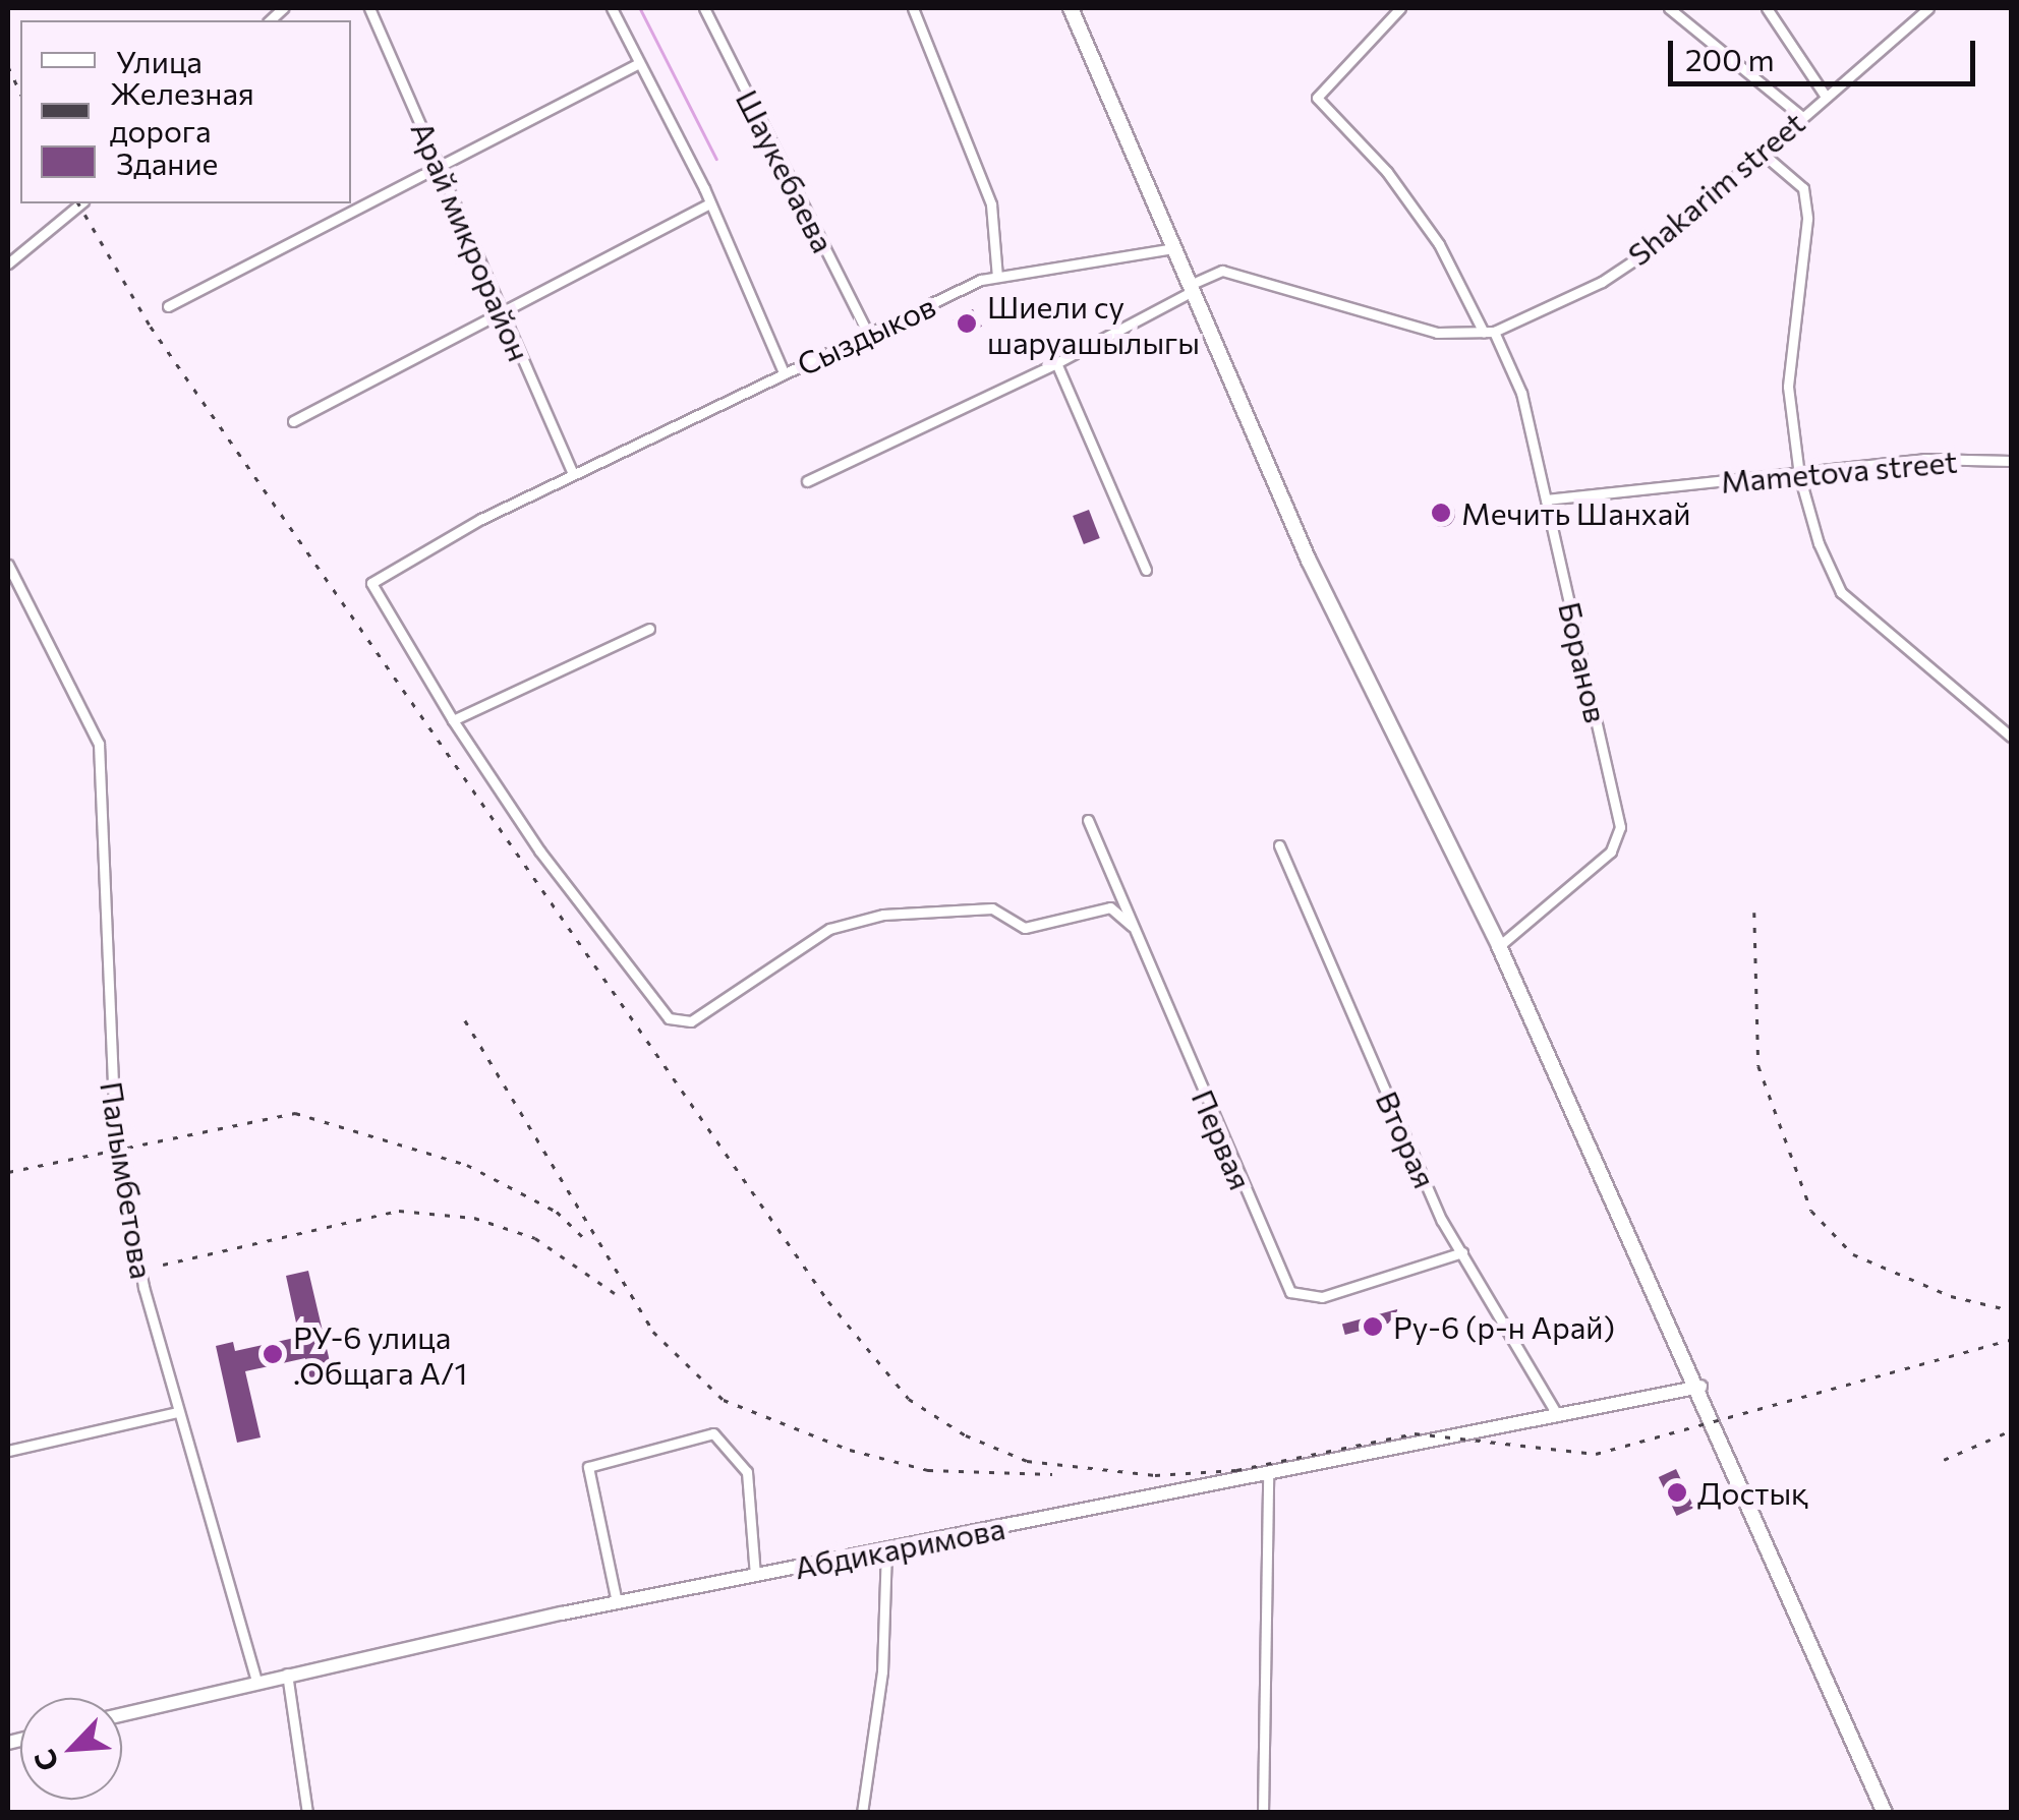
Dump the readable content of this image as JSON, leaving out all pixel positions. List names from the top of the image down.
{
  "streets": {
    "main road": ["Абдикаримова"],
    "street": [
      "Шаукебаева",
      "Shakarim street",
      "Арай микрорайон",
      "Сыздыков",
      "Mametova street",
      "Боранов",
      "Первая",
      "Вторая",
      "Палымбетова"
    ]
  },
  "crossings": [
    ["Шаукебаева", "Сыздыков"],
    ["Shakarim street", "Боранов"],
    ["Арай микрорайон", "Сыздыков"],
    ["Mametova street", "Боранов"],
    ["Первая", "Вторая"],
    ["Вторая", "Абдикаримова"],
    ["Палымбетова", "Абдикаримова"]
  ],
  "places": [
    "Шиели су шаруашылыгы",
    "Мечить Шанхай",
    "Ру-6 (р-н Арай)",
    "РУ-6 улица .Общага А/1",
    "Достық"
  ],
  "legend": ["Улица", "Железная дорога", "Здание"],
  "scale_bar": "200 m",
  "north": "bottom left"
}
